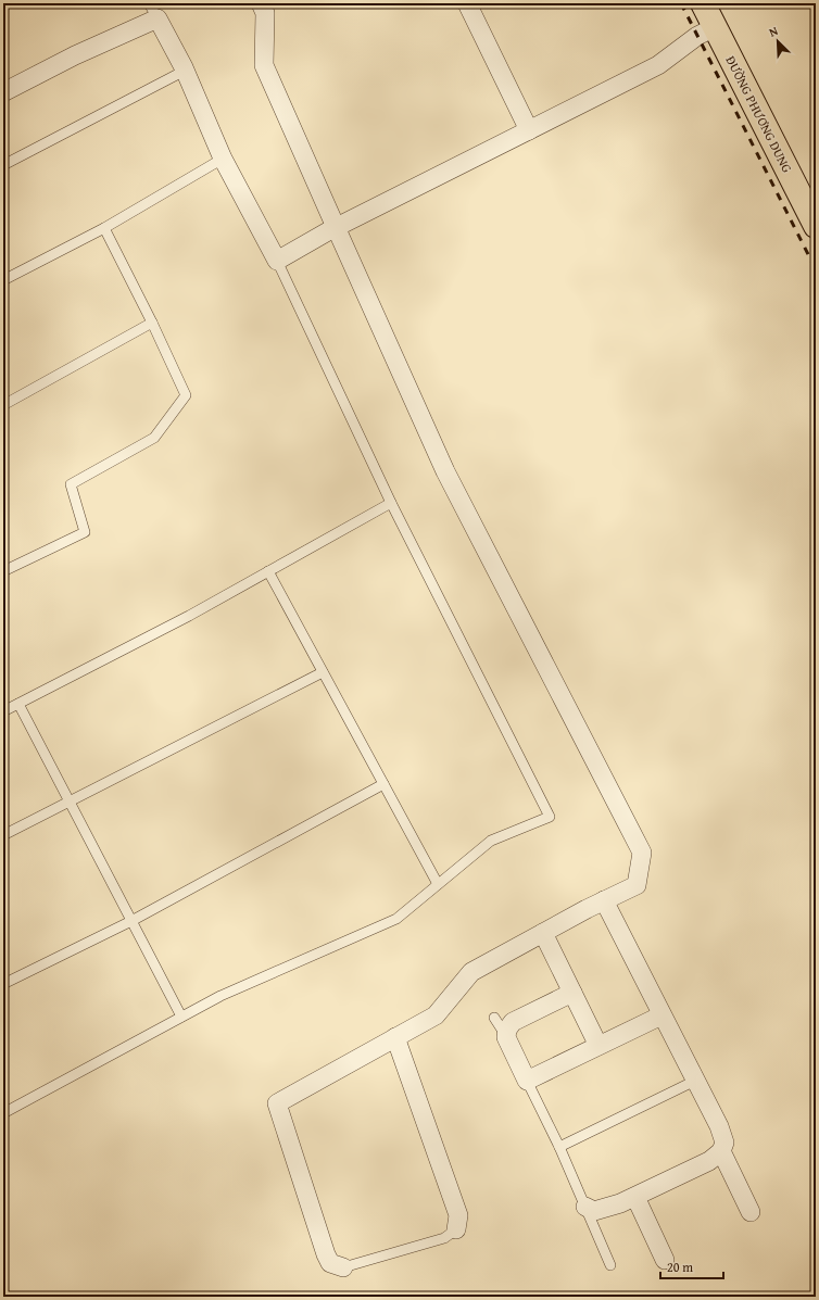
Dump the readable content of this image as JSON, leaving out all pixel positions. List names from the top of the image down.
{
  "streets": {
    "highway": ["ĐƯỜNG PHƯƠNG DUNG"]
  },
  "scale_bar": "20 m",
  "north": "top left"
}
